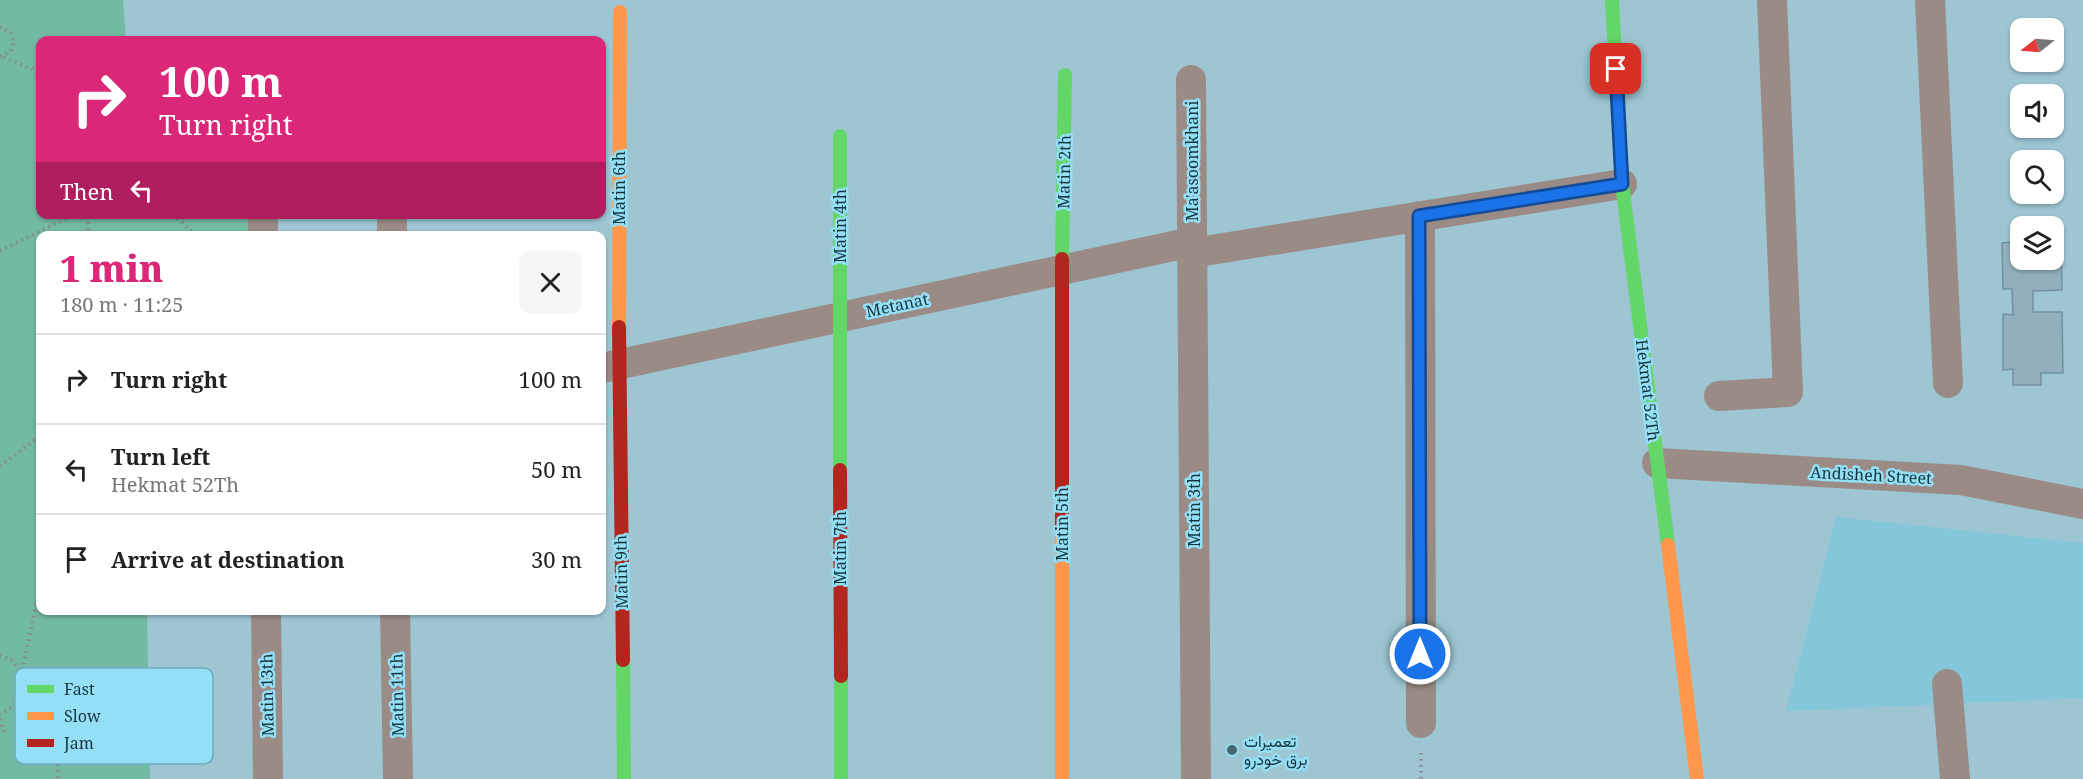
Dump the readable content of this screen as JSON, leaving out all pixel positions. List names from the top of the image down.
{
  "streets": {
    "street": [
      "Ma'asoomkhani",
      "Matin 2th",
      "Matin 6th",
      "Matin 4th",
      "Metanat",
      "Hekmat 52Th",
      "Andisheh Street",
      "Matin 3th",
      "Matin 5th",
      "Matin 7th",
      "Matin 9th",
      "Matin 13th",
      "Matin 11th"
    ]
  },
  "crossings": [
    ["Ma'asoomkhani", "Metanat"],
    ["Ma'asoomkhani", "Matin 3th"],
    ["Matin 2th", "Metanat"],
    ["Matin 2th", "Matin 5th"],
    ["Matin 6th", "Metanat"],
    ["Matin 6th", "Matin 9th"],
    ["Matin 4th", "Metanat"],
    ["Matin 4th", "Matin 7th"],
    ["Metanat", "Hekmat 52Th"],
    ["Metanat", "Matin 3th"],
    ["Metanat", "Matin 5th"],
    ["Metanat", "Matin 7th"],
    ["Metanat", "Matin 9th"],
    ["Hekmat 52Th", "Andisheh Street"]
  ],
  "places": ["تعمیرات برق خودرو"],
  "legend": ["Fast", "Slow", "Jam"],
  "north": "left",
  "page": {
    "turn": ["100 m", "Turn right"],
    "then": "Then",
    "heading": ["1 min", "180 m · 11:25"],
    "list": [
      {
        "name": "Turn right",
        "value": "100 m"
      },
      {
        "name": "Turn left",
        "note": "Hekmat 52Th",
        "value": "50 m"
      },
      {
        "name": "Arrive at destination",
        "value": "30 m"
      }
    ]
  }
}
